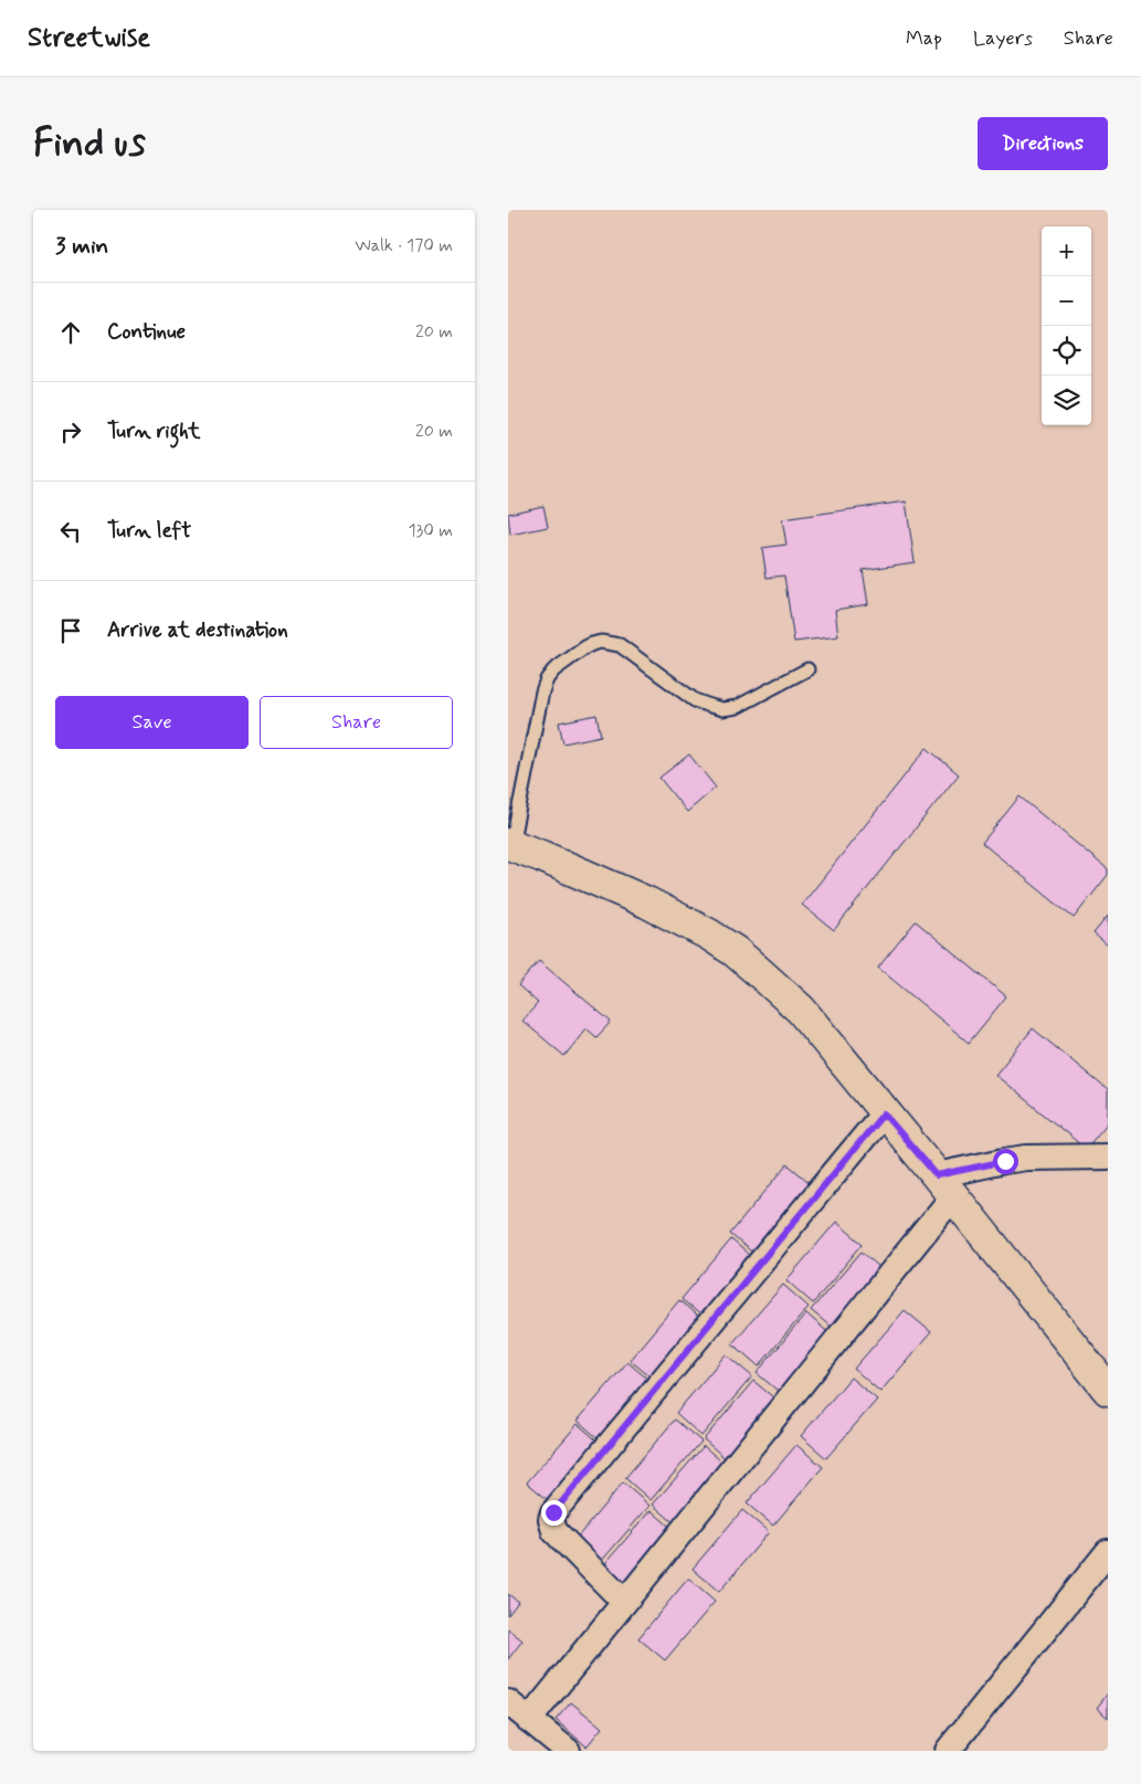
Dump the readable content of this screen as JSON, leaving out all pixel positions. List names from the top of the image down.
{
  "page": {
    "header": "Streetwise",
    "nav": ["Map", "Layers", "Share"],
    "buttons": [
      "Directions",
      ["Save", "Share"]
    ],
    "title": "Find us",
    "heading": ["3 min", "Walk · 170 m"],
    "map_buttons": ["+", "−"],
    "list": [
      ["Continue", "20 m"],
      ["Turn right", "20 m"],
      ["Turn left", "130 m"],
      "Arrive at destination"
    ]
  }
}
